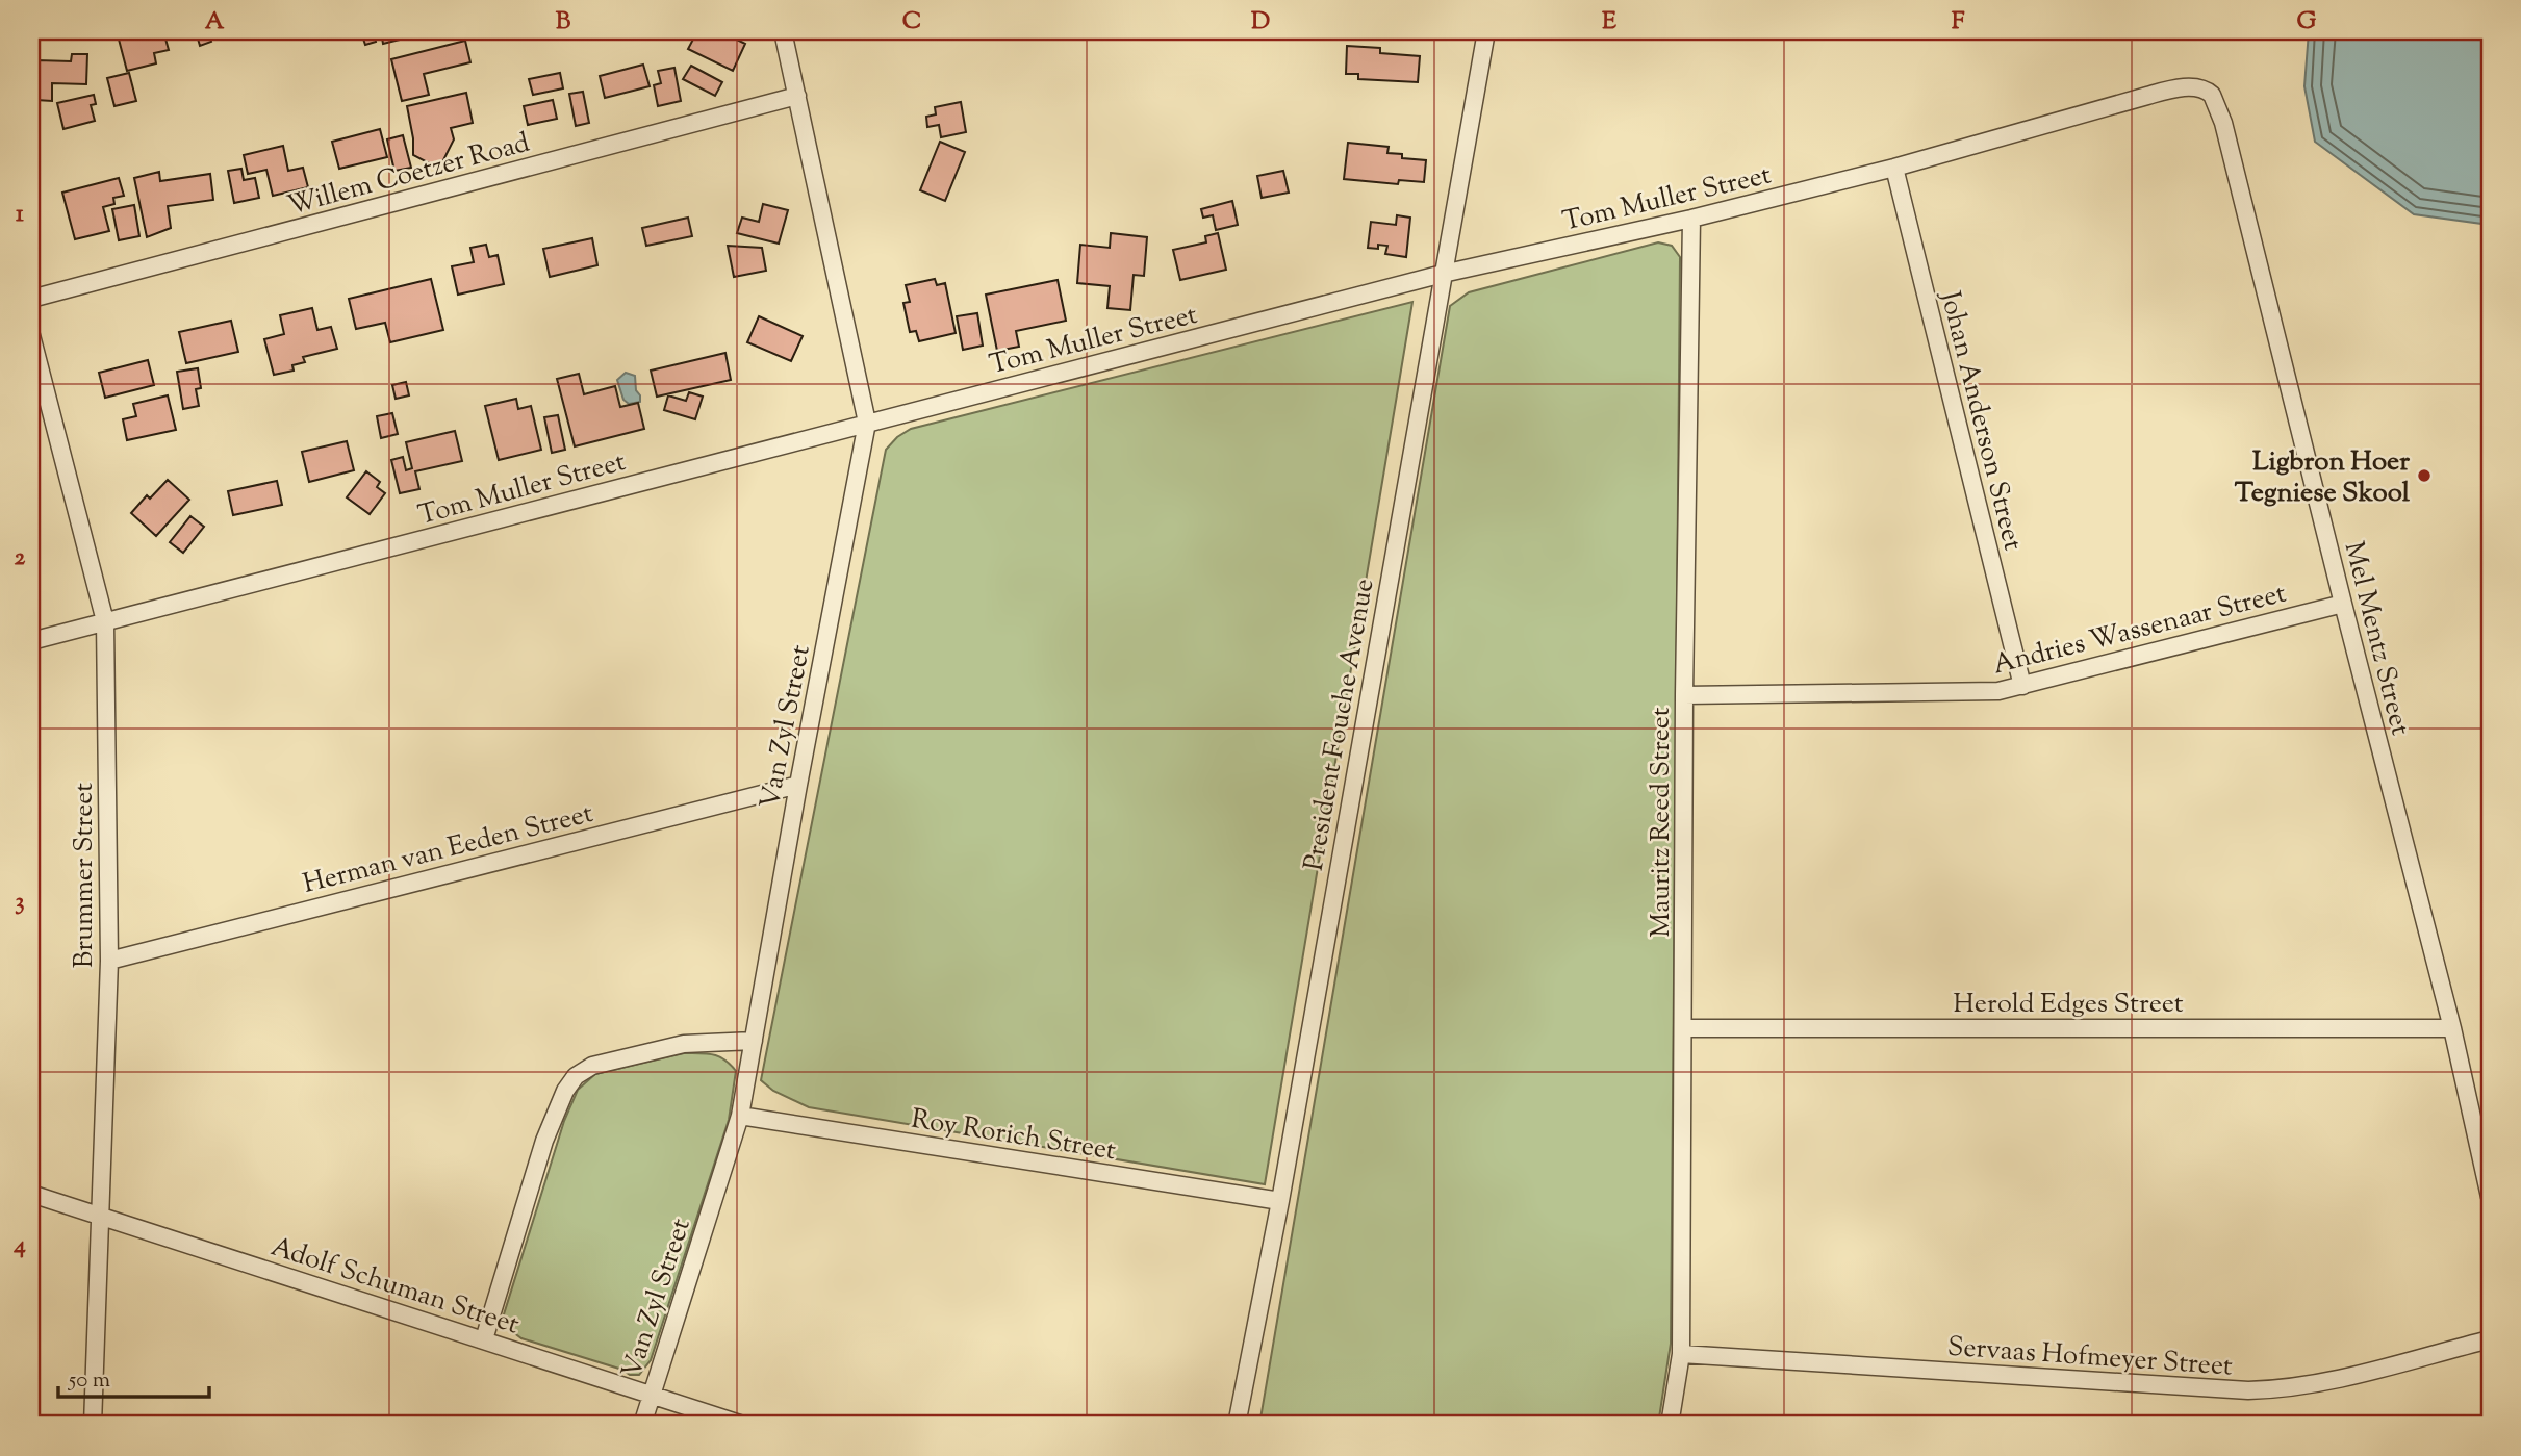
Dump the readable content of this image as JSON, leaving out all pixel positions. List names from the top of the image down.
{
  "streets": {
    "street": [
      "Willem Coetzer Road",
      "Tom Muller Street",
      "Johan Anderson Street",
      "Andries Wassenaar Street",
      "Mel Mentz Street",
      "President Fouche Avenue",
      "Van Zyl Street",
      "Mauritz Reed Street",
      "Herman van Eeden Street",
      "Brummer Street",
      "Herold Edges Street",
      "Roy Rorich Street",
      "Adolf Schuman Street",
      "Servaas Hofmeyer Street"
    ]
  },
  "crossings": [
    ["Willem Coetzer Road", "Van Zyl Street"],
    ["Tom Muller Street", "Johan Anderson Street"],
    ["Tom Muller Street", "Mel Mentz Street"],
    ["Tom Muller Street", "President Fouche Avenue"],
    ["Tom Muller Street", "Van Zyl Street"],
    ["Tom Muller Street", "Mauritz Reed Street"],
    ["Tom Muller Street", "Brummer Street"],
    ["Johan Anderson Street", "Andries Wassenaar Street"],
    ["Andries Wassenaar Street", "Mel Mentz Street"],
    ["Andries Wassenaar Street", "Mauritz Reed Street"],
    ["Mel Mentz Street", "Herold Edges Street"],
    ["President Fouche Avenue", "Roy Rorich Street"],
    ["Van Zyl Street", "Herman van Eeden Street"],
    ["Van Zyl Street", "Roy Rorich Street"],
    ["Van Zyl Street", "Adolf Schuman Street"],
    ["Mauritz Reed Street", "Herold Edges Street"],
    ["Mauritz Reed Street", "Servaas Hofmeyer Street"],
    ["Herman van Eeden Street", "Brummer Street"],
    ["Brummer Street", "Adolf Schuman Street"]
  ],
  "places": ["Ligbron Hoer Tegniese Skool"],
  "scale_bar": "50 m",
  "grid": {
    "columns": [
      "A",
      "B",
      "C",
      "D",
      "E",
      "F",
      "G"
    ],
    "rows": [
      "1",
      "2",
      "3",
      "4"
    ]
  }
}
